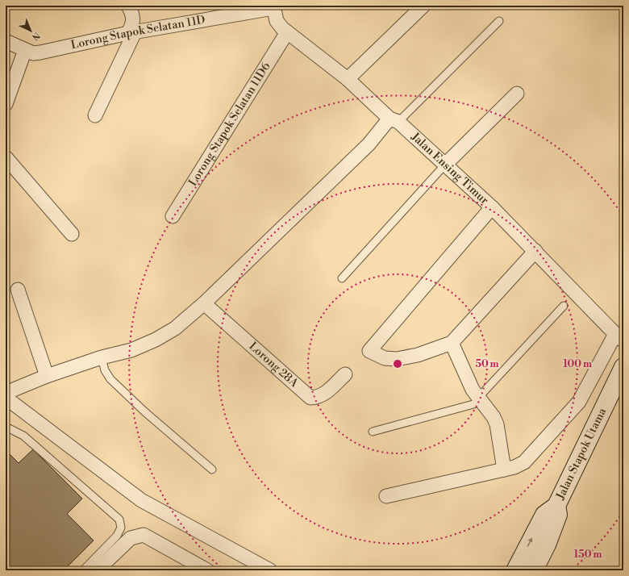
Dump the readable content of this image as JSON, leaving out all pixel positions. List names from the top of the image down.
{
  "streets": {
    "main road": ["Jalan Stapok Utama"],
    "street": [
      "Lorong Stapok Selatan 11D",
      "Lorong Stapok Selatan 11D6",
      "Jalan Ensing Timur",
      "Lorong 28A"
    ]
  },
  "crossings": [
    ["Lorong Stapok Selatan 11D", "Jalan Ensing Timur"],
    ["Lorong Stapok Selatan 11D6", "Jalan Ensing Timur"]
  ],
  "north": "bottom right",
  "rings": ["50 m", "100 m", "150 m"]
}
